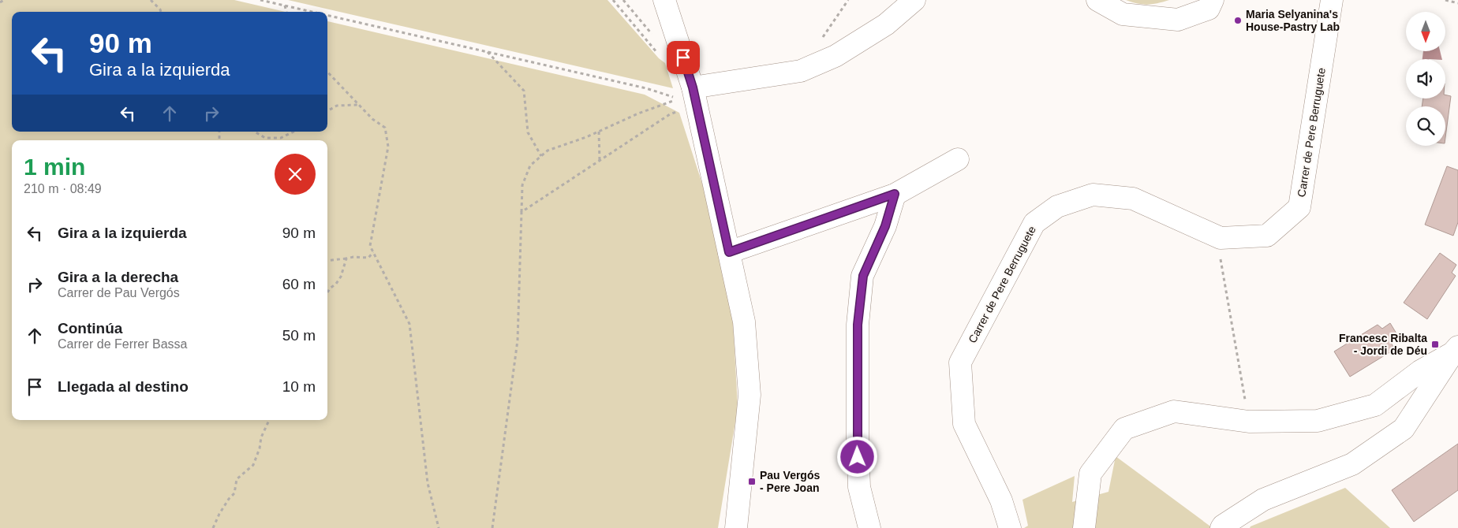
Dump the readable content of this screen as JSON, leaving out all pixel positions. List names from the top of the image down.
{
  "streets": {
    "street": ["Carrer de Pere Berruguete"]
  },
  "places": {
    "other": ["Maria Selyanina's House-Pastry Lab"],
    "transit": ["Francesc Ribalta - Jordi de Déu", "Pau Vergós - Pere Joan"]
  },
  "north": "bottom",
  "page": {
    "turn": ["90 m", "Gira a la izquierda"],
    "heading": ["1 min", "210 m · 08:49"],
    "list": [
      {
        "name": "Gira a la izquierda",
        "value": "90 m"
      },
      {
        "name": "Gira a la derecha",
        "note": "Carrer de Pau Vergós",
        "value": "60 m"
      },
      {
        "name": "Continúa",
        "note": "Carrer de Ferrer Bassa",
        "value": "50 m"
      },
      {
        "name": "Llegada al destino",
        "value": "10 m"
      }
    ]
  }
}
